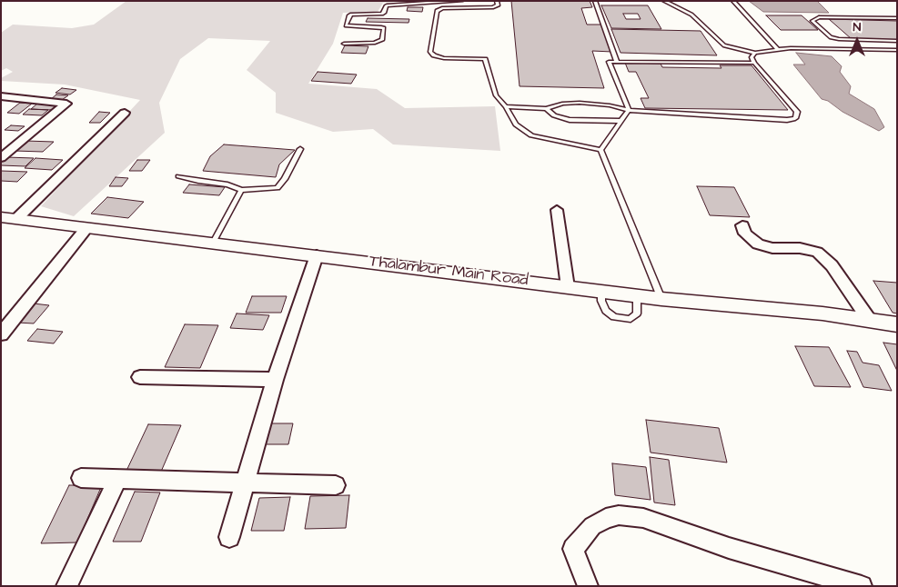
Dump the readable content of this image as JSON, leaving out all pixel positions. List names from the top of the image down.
{
  "streets": {
    "street": ["Thalambur Main Road"]
  },
  "north": "top"
}
